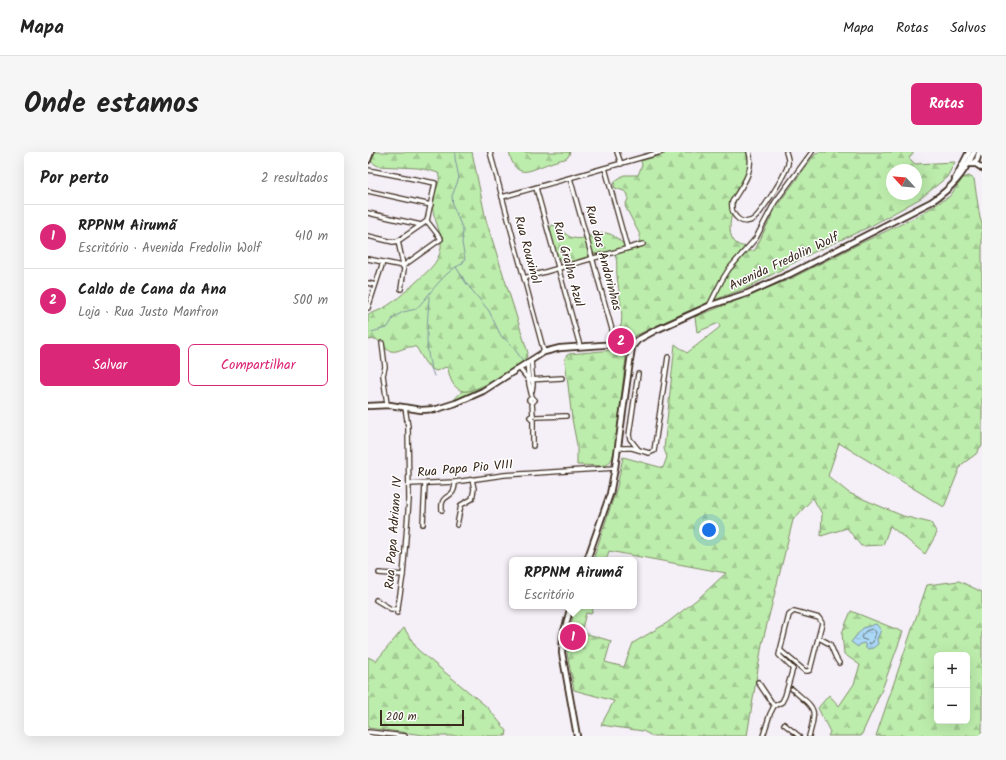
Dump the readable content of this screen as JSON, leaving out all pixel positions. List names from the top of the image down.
{
  "streets": {
    "main road": ["Avenida Fredolin Wolf"],
    "street": [
      "Rua Rouxinol",
      "Rua das Andorinhas",
      "Rua Gralha Azul",
      "Rua Papa Pio VIII",
      "Rua Papa Adriano IV"
    ]
  },
  "crossings": [
    ["Rua Papa Pio VIII", "Rua Papa Adriano IV"]
  ],
  "scale_bar": "200 m",
  "north": "top left",
  "page": {
    "header": "Mapa",
    "nav": ["Mapa", "Rotas", "Salvos"],
    "title": "Onde estamos",
    "buttons": [
      "Rotas",
      ["Salvar", "Compartilhar"]
    ],
    "heading": ["Por perto", "2 resultados"],
    "list": [
      {
        "mark": "1",
        "name": "RPPNM Airumã",
        "note": "Escritório · Avenida Fredolin Wolf",
        "value": "410 m"
      },
      {
        "mark": "2",
        "name": "Caldo de Cana da Ana",
        "note": "Loja · Rua Justo Manfron",
        "value": "500 m"
      }
    ],
    "pins": ["2", "1"],
    "popup": ["RPPNM Airumã", "Escritório"],
    "map_buttons": ["+", "−"],
    "scale": "200 m"
  }
}
